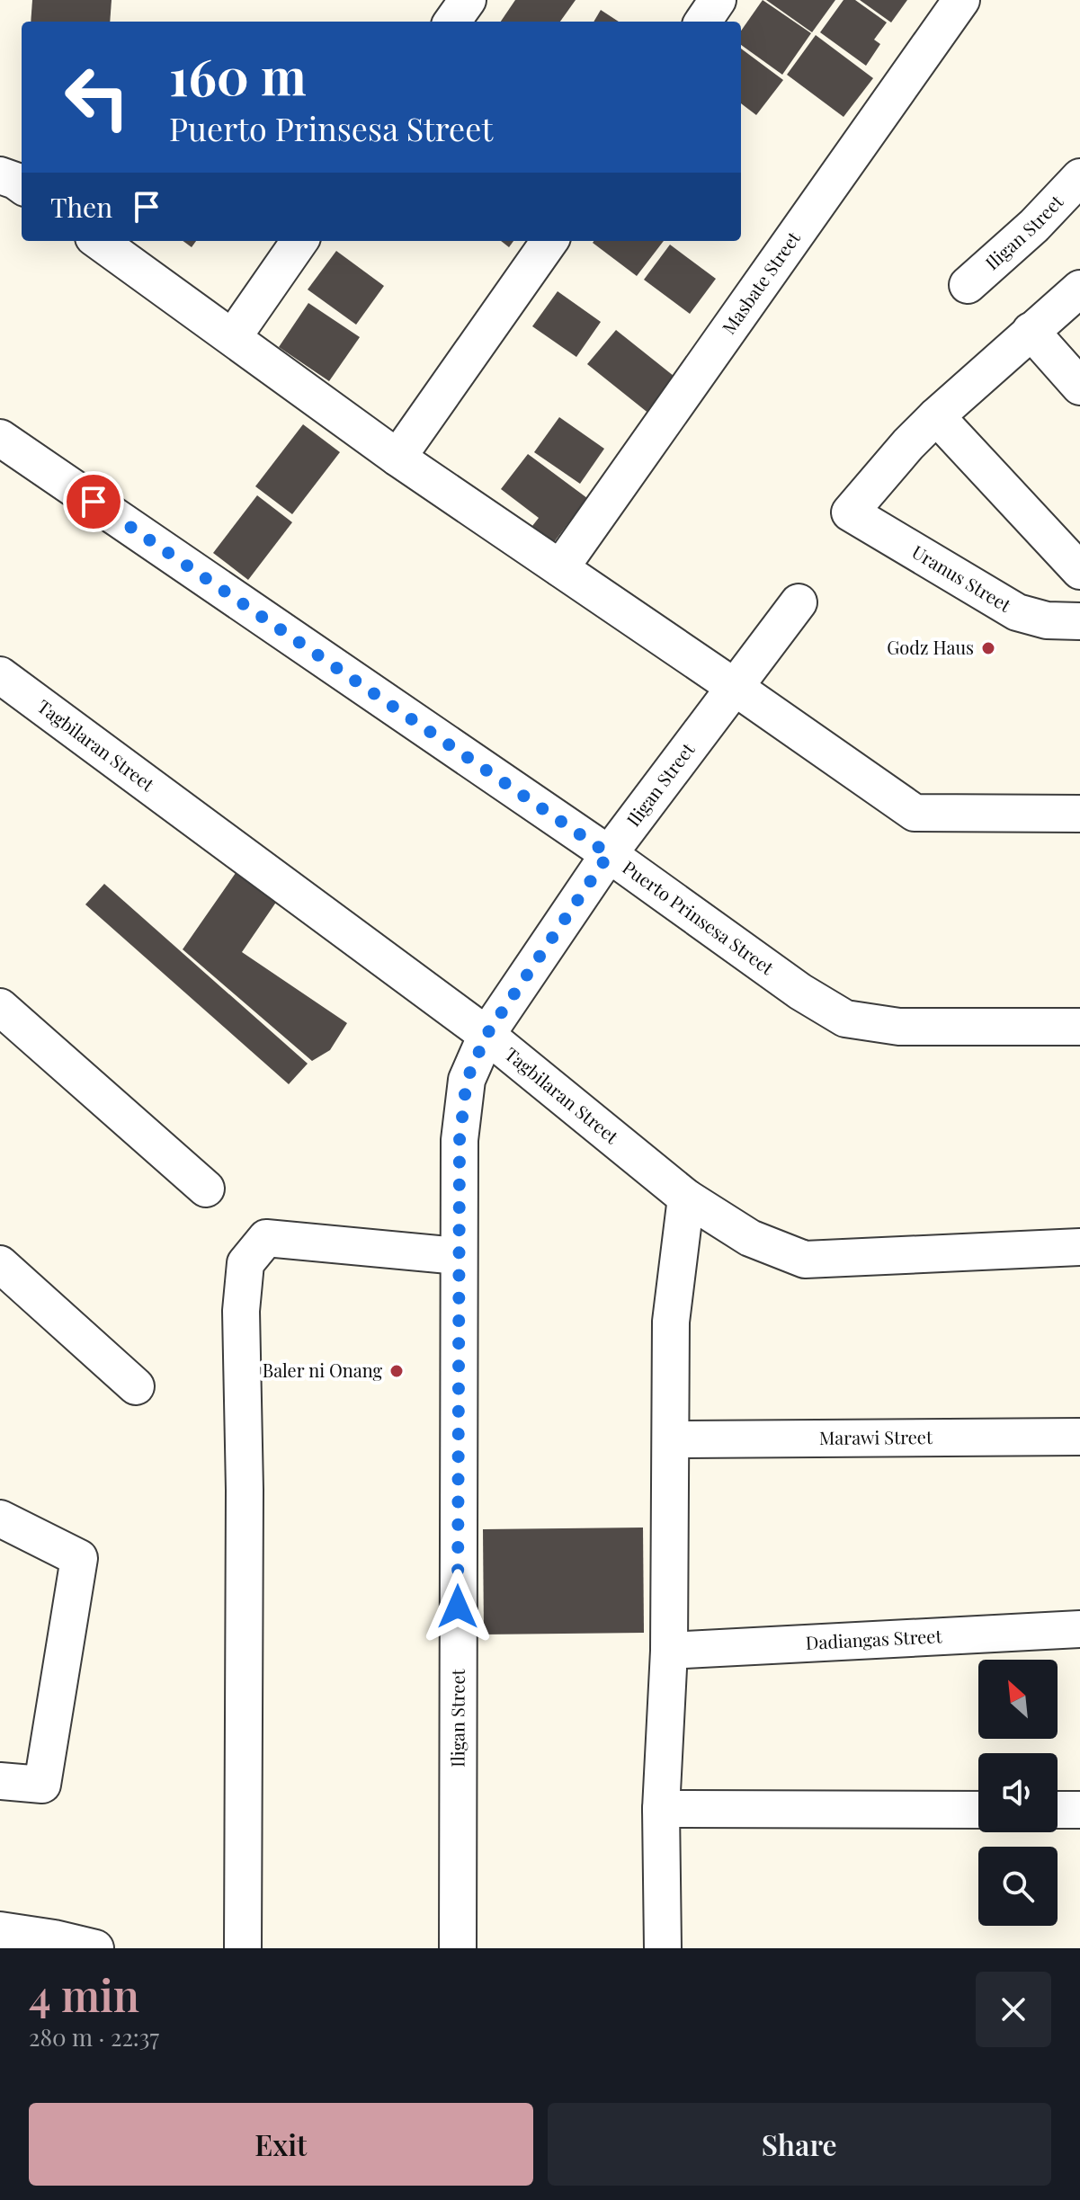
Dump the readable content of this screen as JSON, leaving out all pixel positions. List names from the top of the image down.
{
  "streets": {
    "street": [
      "Iligan Street",
      "Masbate Street",
      "Uranus Street",
      "Tagbilaran Street",
      "Puerto Prinsesa Street",
      "Marawi Street",
      "Dadiangas Street"
    ]
  },
  "crossings": [
    ["Iligan Street", "Tagbilaran Street"],
    ["Iligan Street", "Puerto Prinsesa Street"]
  ],
  "places": ["Godz Haus", "Baler ni Onang"],
  "north": "top left",
  "page": {
    "turn": ["160 m", "Puerto Prinsesa Street"],
    "then": "Then",
    "heading": ["4 min", "280 m · 22:37"],
    "buttons": ["Exit", "Share"]
  }
}
